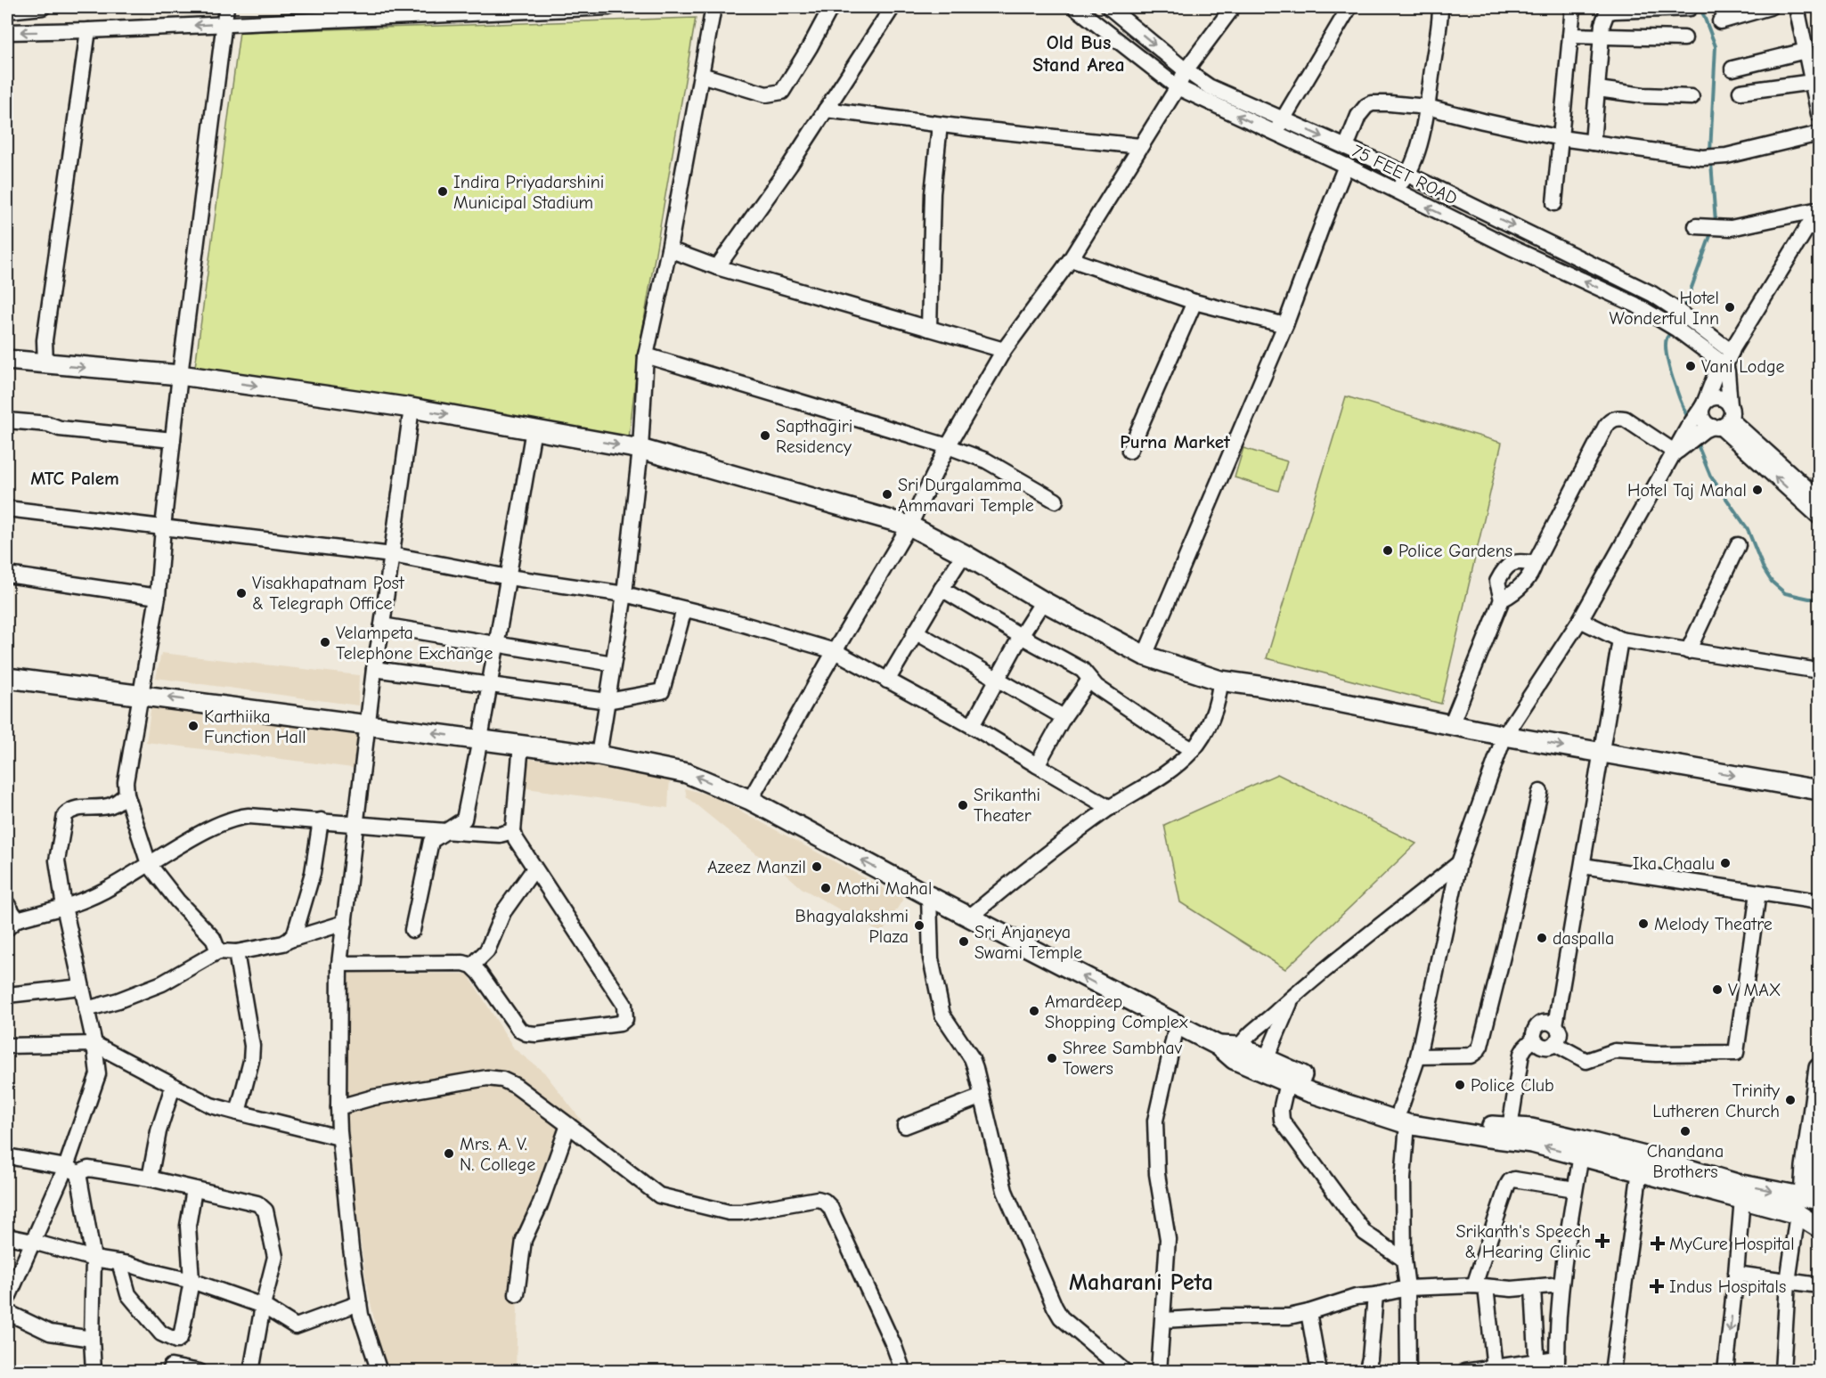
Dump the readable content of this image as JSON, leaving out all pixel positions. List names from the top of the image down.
{
  "streets": {
    "street": ["75 FEET ROAD"]
  },
  "districts": [
    "Old Bus Stand Area",
    "Purna Market",
    "MTC Palem",
    "Maharani Peta"
  ],
  "places": {
    "other": [
      "Indira Priyadarshini Municipal Stadium",
      "Hotel Wonderful Inn",
      "Vani Lodge",
      "Sapthagiri Residency",
      "Hotel Taj Mahal",
      "Sri Durgalamma Ammavari Temple",
      "Police Gardens",
      "Visakhapatnam Post & Telegraph Office",
      "Velampeta Telephone Exchange",
      "Karthiika Function Hall",
      "Srikanthi Theater",
      "Ika Chaalu",
      "Azeez Manzil",
      "Mothi Mahal",
      "Melody Theatre",
      "Bhagyalakshmi Plaza",
      "daspalla",
      "Sri Anjaneya Swami Temple",
      "V MAX",
      "Amardeep Shopping Complex",
      "Shree Sambhav Towers",
      "Police Club",
      "Trinity Lutheren Church",
      "Chandana Brothers",
      "Mrs. A. V. N. College"
    ],
    "health": ["Srikanth's Speech & Hearing Clinic", "MyCure Hospital", "Indus Hospitals"]
  }
}
